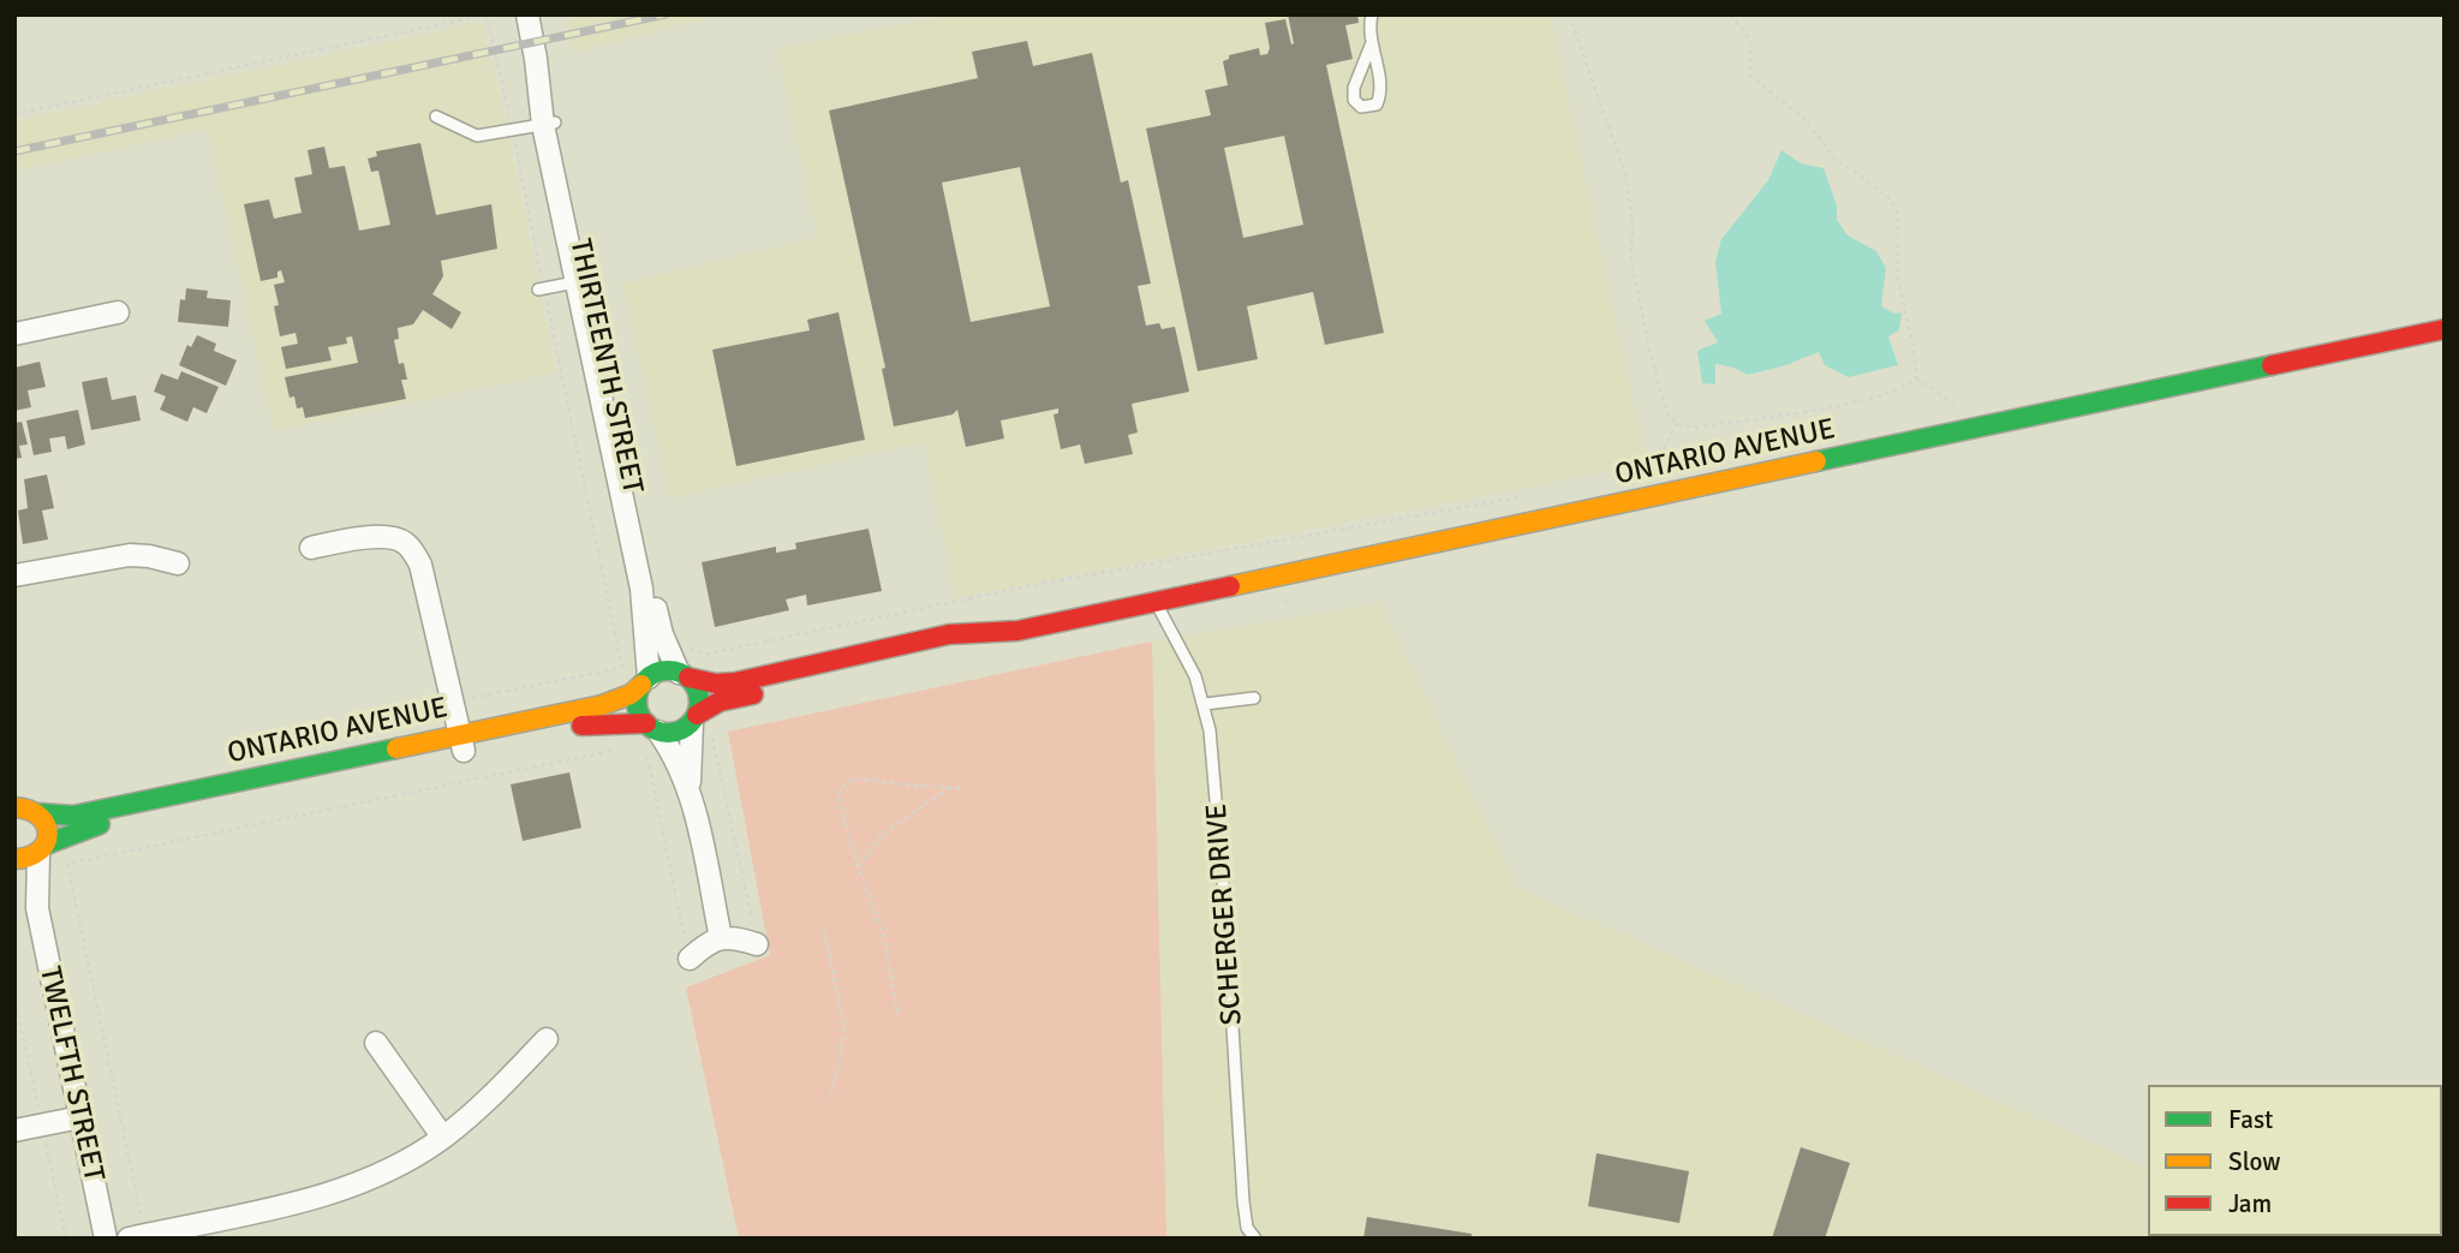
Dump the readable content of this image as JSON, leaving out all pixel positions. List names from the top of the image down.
{
  "streets": {
    "street": ["THIRTEENTH STREET", "ONTARIO AVENUE", "TWELFTH STREET"],
    "lane": ["SCHERGER DRIVE"]
  },
  "crossings": [
    ["THIRTEENTH STREET", "ONTARIO AVENUE"],
    ["ONTARIO AVENUE", "SCHERGER DRIVE"],
    ["ONTARIO AVENUE", "TWELFTH STREET"]
  ],
  "legend": ["Fast", "Slow", "Jam"]
}
